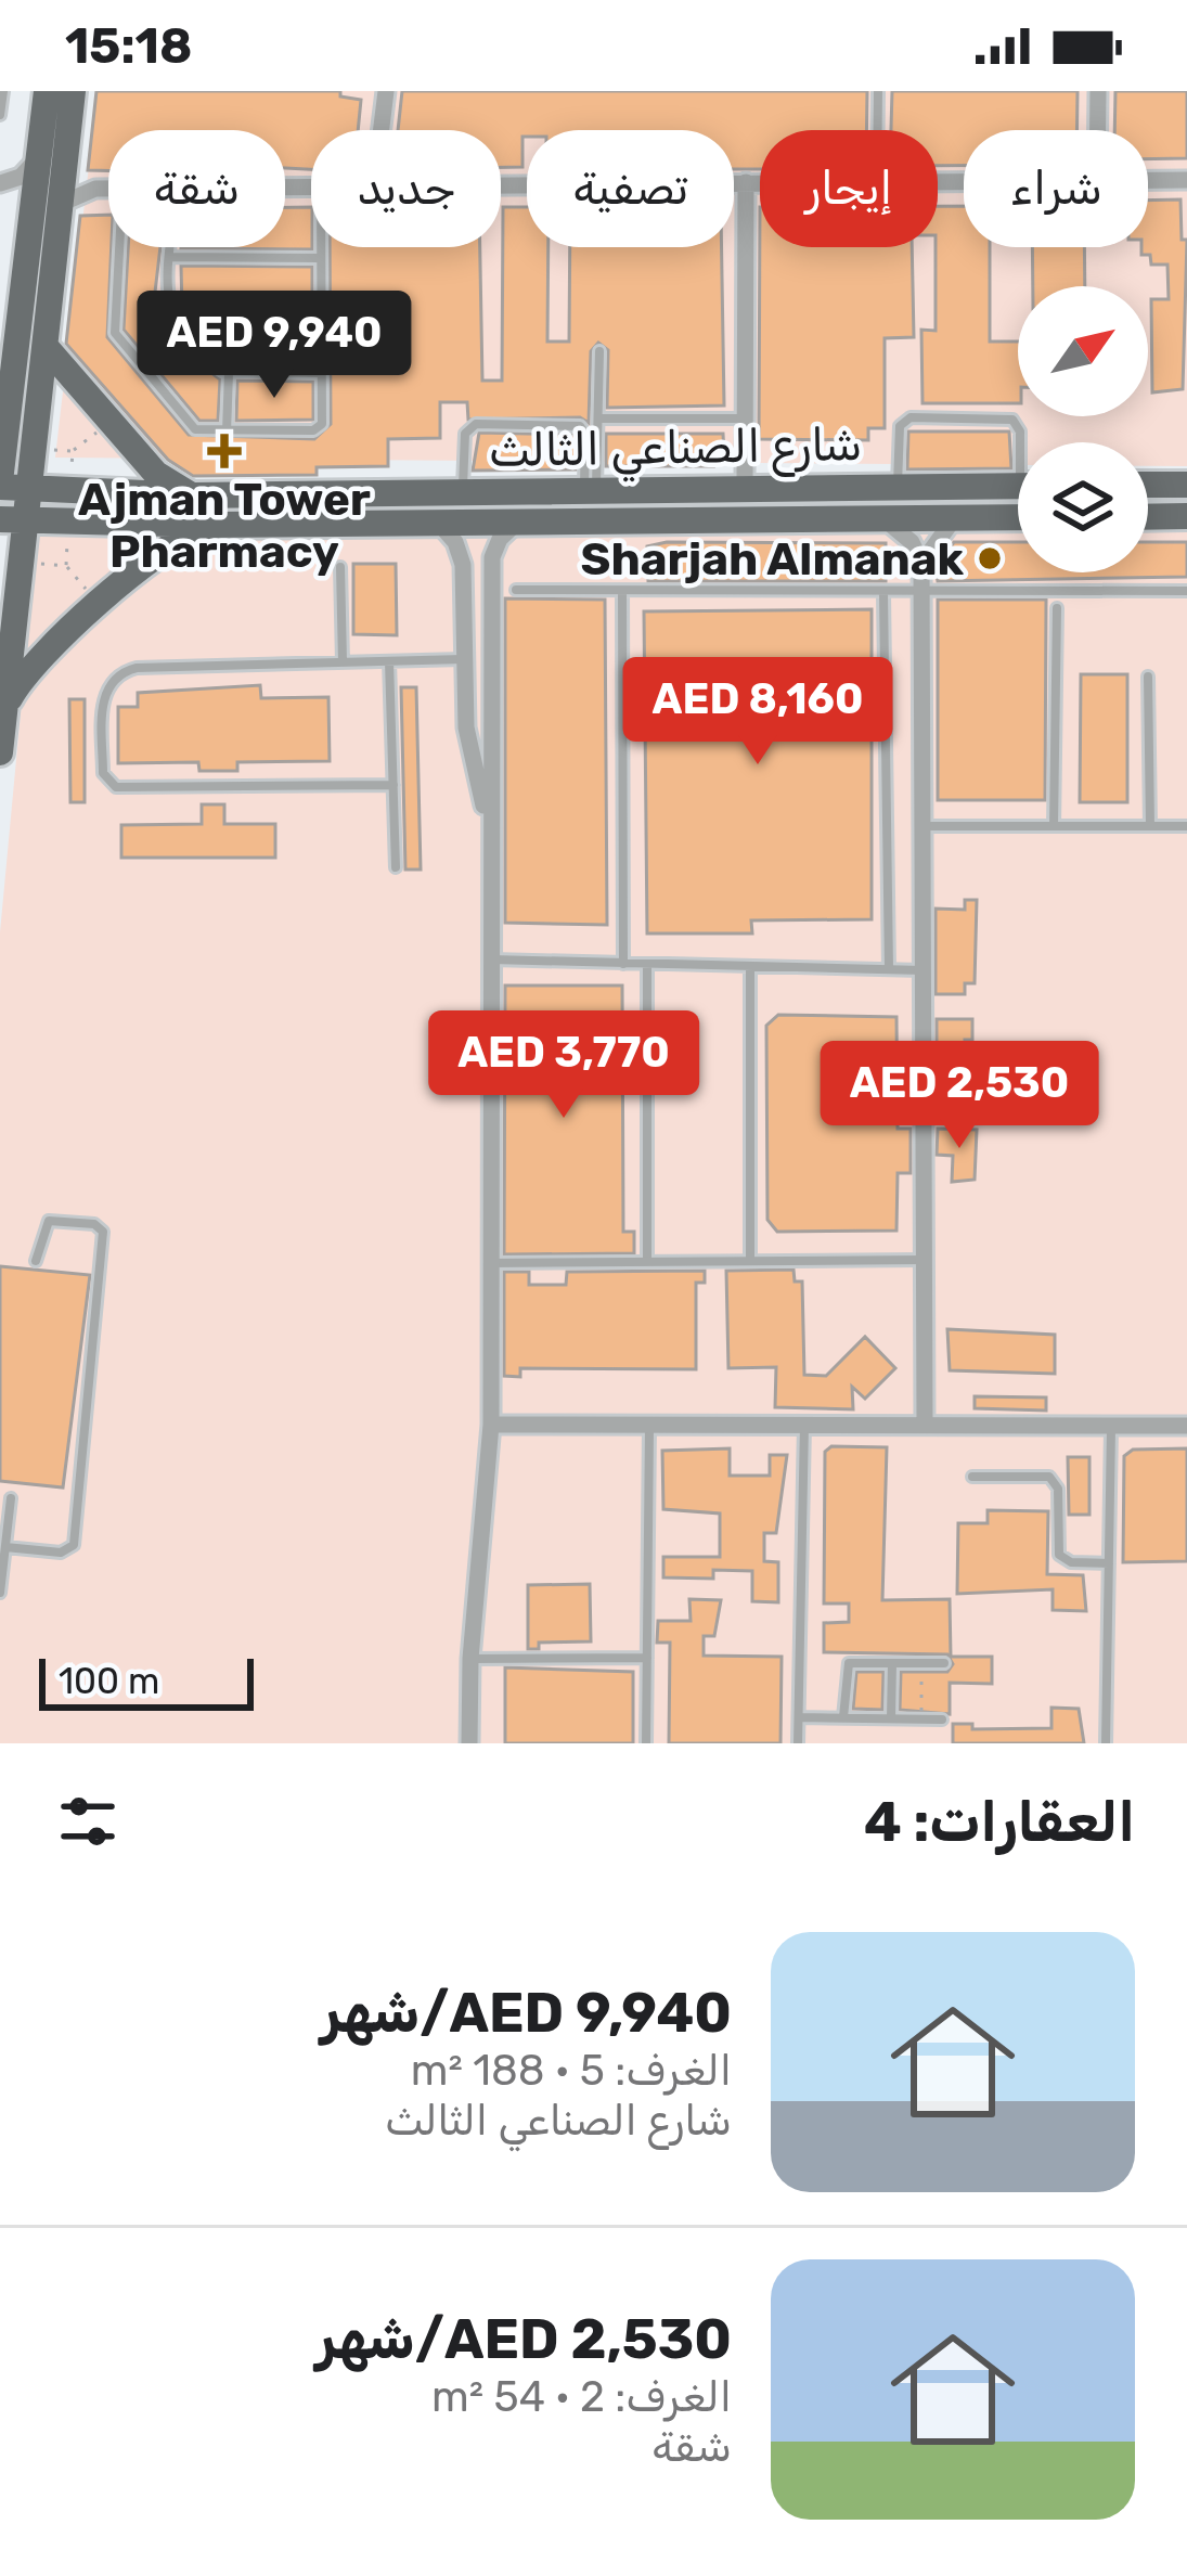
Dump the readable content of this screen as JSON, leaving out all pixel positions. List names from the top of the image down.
{
  "streets": {
    "main road": ["شارع الصناعي الثالث"]
  },
  "places": {
    "health": ["Ajman Tower Pharmacy"],
    "other": ["Sharjah Almanak"]
  },
  "scale_bar": "100 m",
  "north": "top right",
  "page": {
    "status": "15:18",
    "chip": [
      "شراء",
      "إيجار",
      "تصفية",
      "جديد",
      "شقة"
    ],
    "price": [
      "AED 9,940",
      "AED 8,160",
      "AED 3,770",
      "AED 2,530"
    ],
    "scale": "100 m",
    "heading": "العقارات: 4",
    "list": [
      {
        "name": "AED 9,940/شهر",
        "note": "الغرف: 5 · 188 m² · شارع الصناعي الثالث"
      },
      {
        "name": "AED 2,530/شهر",
        "note": "الغرف: 2 · 54 m² · شقة"
      }
    ]
  }
}
